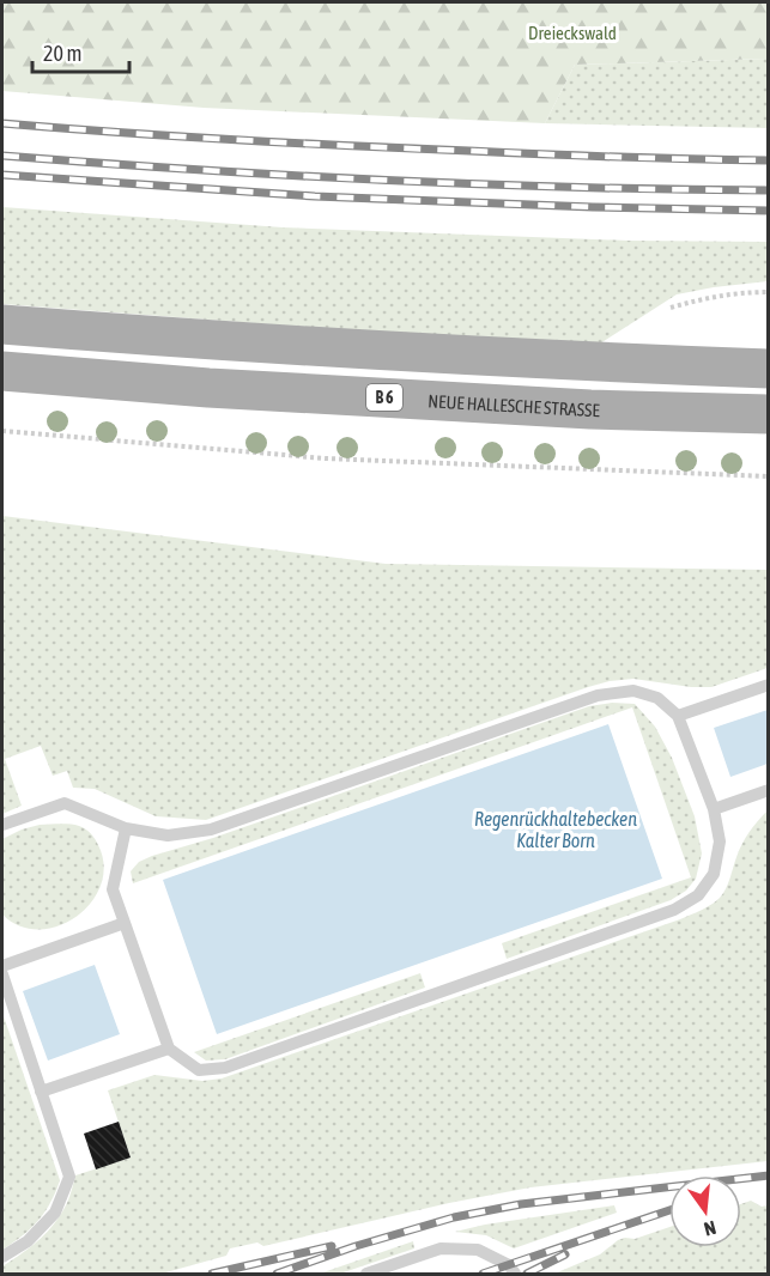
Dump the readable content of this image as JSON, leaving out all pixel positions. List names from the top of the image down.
{
  "streets": {
    "main road": ["B 6", "NEUE HALLESCHE STRASSE"]
  },
  "water": ["Regenrückhaltebecken Kalter Born"],
  "parks": ["Dreieckswald"],
  "scale_bar": "20 m",
  "north": "bottom"
}
